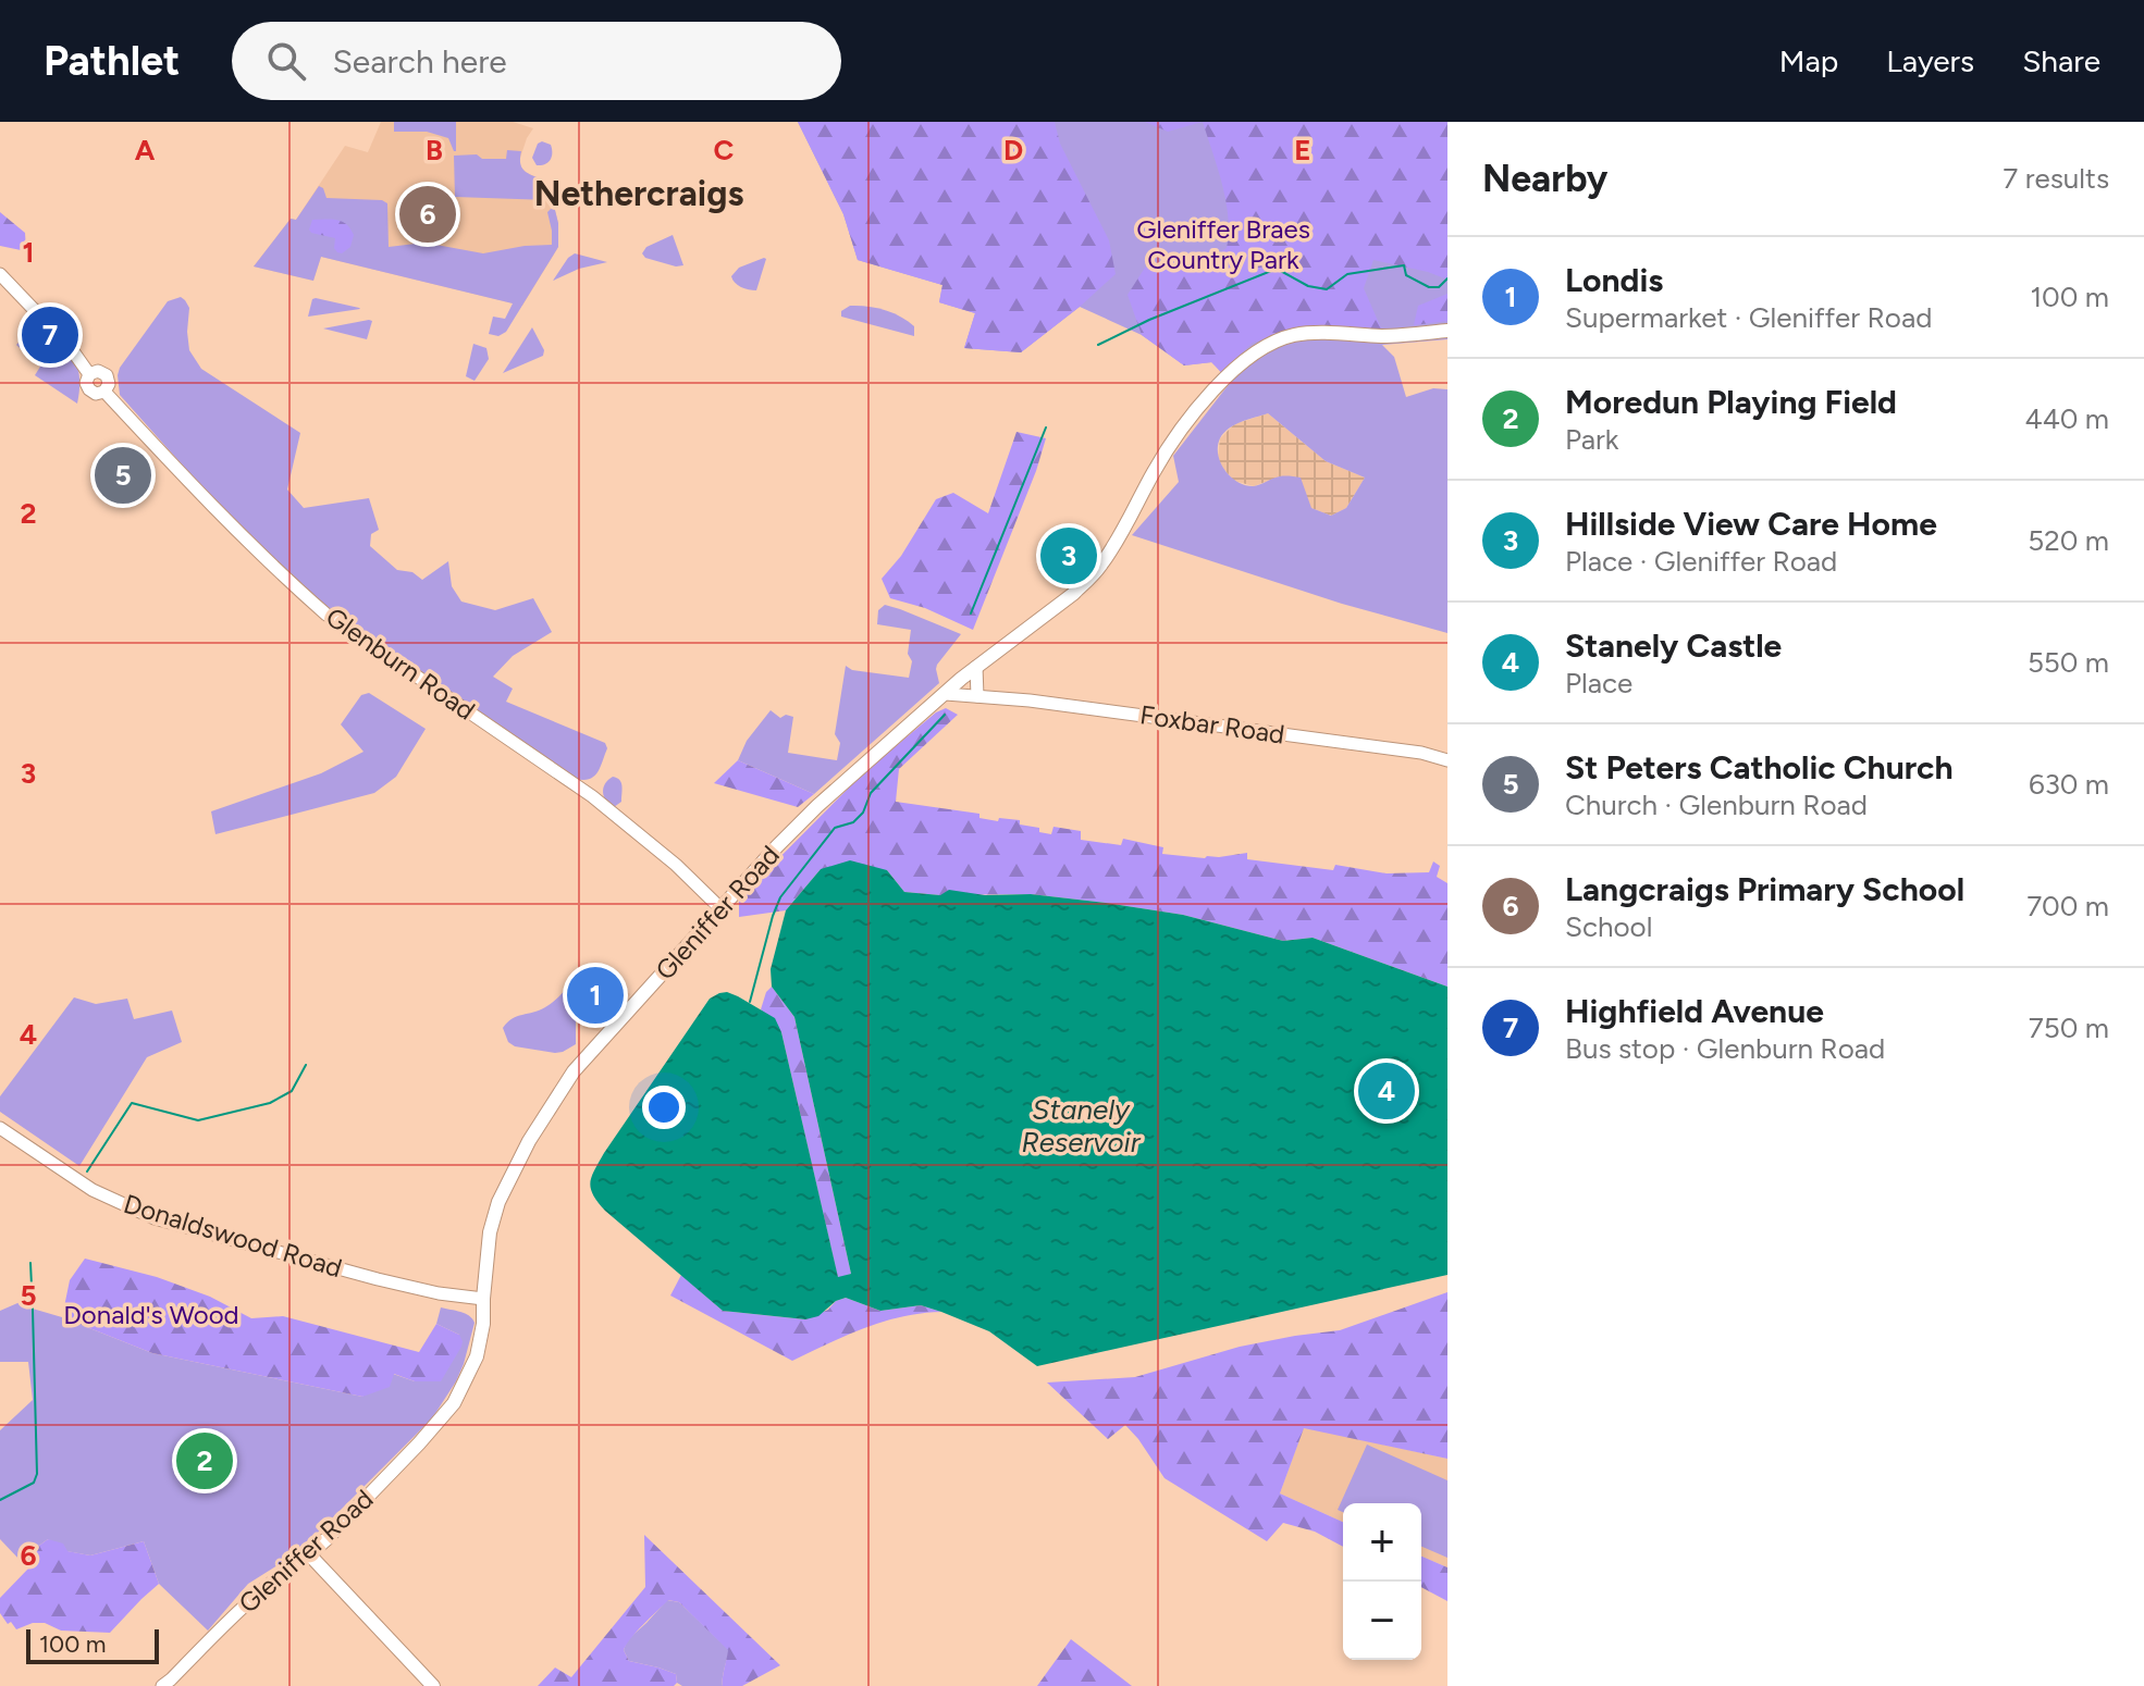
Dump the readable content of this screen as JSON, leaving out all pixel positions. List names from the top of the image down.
{
  "streets": {
    "main road": ["Gleniffer Road"],
    "street": ["Glenburn Road", "Foxbar Road", "Donaldswood Road"]
  },
  "crossings": [
    ["Glenburn Road", "Gleniffer Road"],
    ["Foxbar Road", "Gleniffer Road"],
    ["Gleniffer Road", "Donaldswood Road"]
  ],
  "districts": ["Nethercraigs"],
  "water": ["Stanely Reservoir"],
  "parks": ["Gleniffer Braes Country Park", "Donald's Wood"],
  "scale_bar": "100 m",
  "page": {
    "header": "Pathlet",
    "search": "Search here",
    "nav": ["Map", "Layers", "Share"],
    "heading": ["Nearby", "7 results"],
    "pins": [
      "6",
      "7",
      "5",
      "3",
      "1",
      "4",
      "2"
    ],
    "list": [
      {
        "mark": "1",
        "name": "Londis",
        "note": "Supermarket · Gleniffer Road",
        "value": "100 m"
      },
      {
        "mark": "2",
        "name": "Moredun Playing Field",
        "note": "Park",
        "value": "440 m"
      },
      {
        "mark": "3",
        "name": "Hillside View Care Home",
        "note": "Place · Gleniffer Road",
        "value": "520 m"
      },
      {
        "mark": "4",
        "name": "Stanely Castle",
        "note": "Place",
        "value": "550 m"
      },
      {
        "mark": "5",
        "name": "St Peters Catholic Church",
        "note": "Church · Glenburn Road",
        "value": "630 m"
      },
      {
        "mark": "6",
        "name": "Langcraigs Primary School",
        "note": "School",
        "value": "700 m"
      },
      {
        "mark": "7",
        "name": "Highfield Avenue",
        "note": "Bus stop · Glenburn Road",
        "value": "750 m"
      }
    ],
    "map_buttons": ["+", "−"],
    "scale": "100 m"
  },
  "grid": {
    "columns": [
      "A",
      "B",
      "C",
      "D",
      "E"
    ],
    "rows": [
      "1",
      "2",
      "3",
      "4",
      "5",
      "6"
    ]
  }
}
